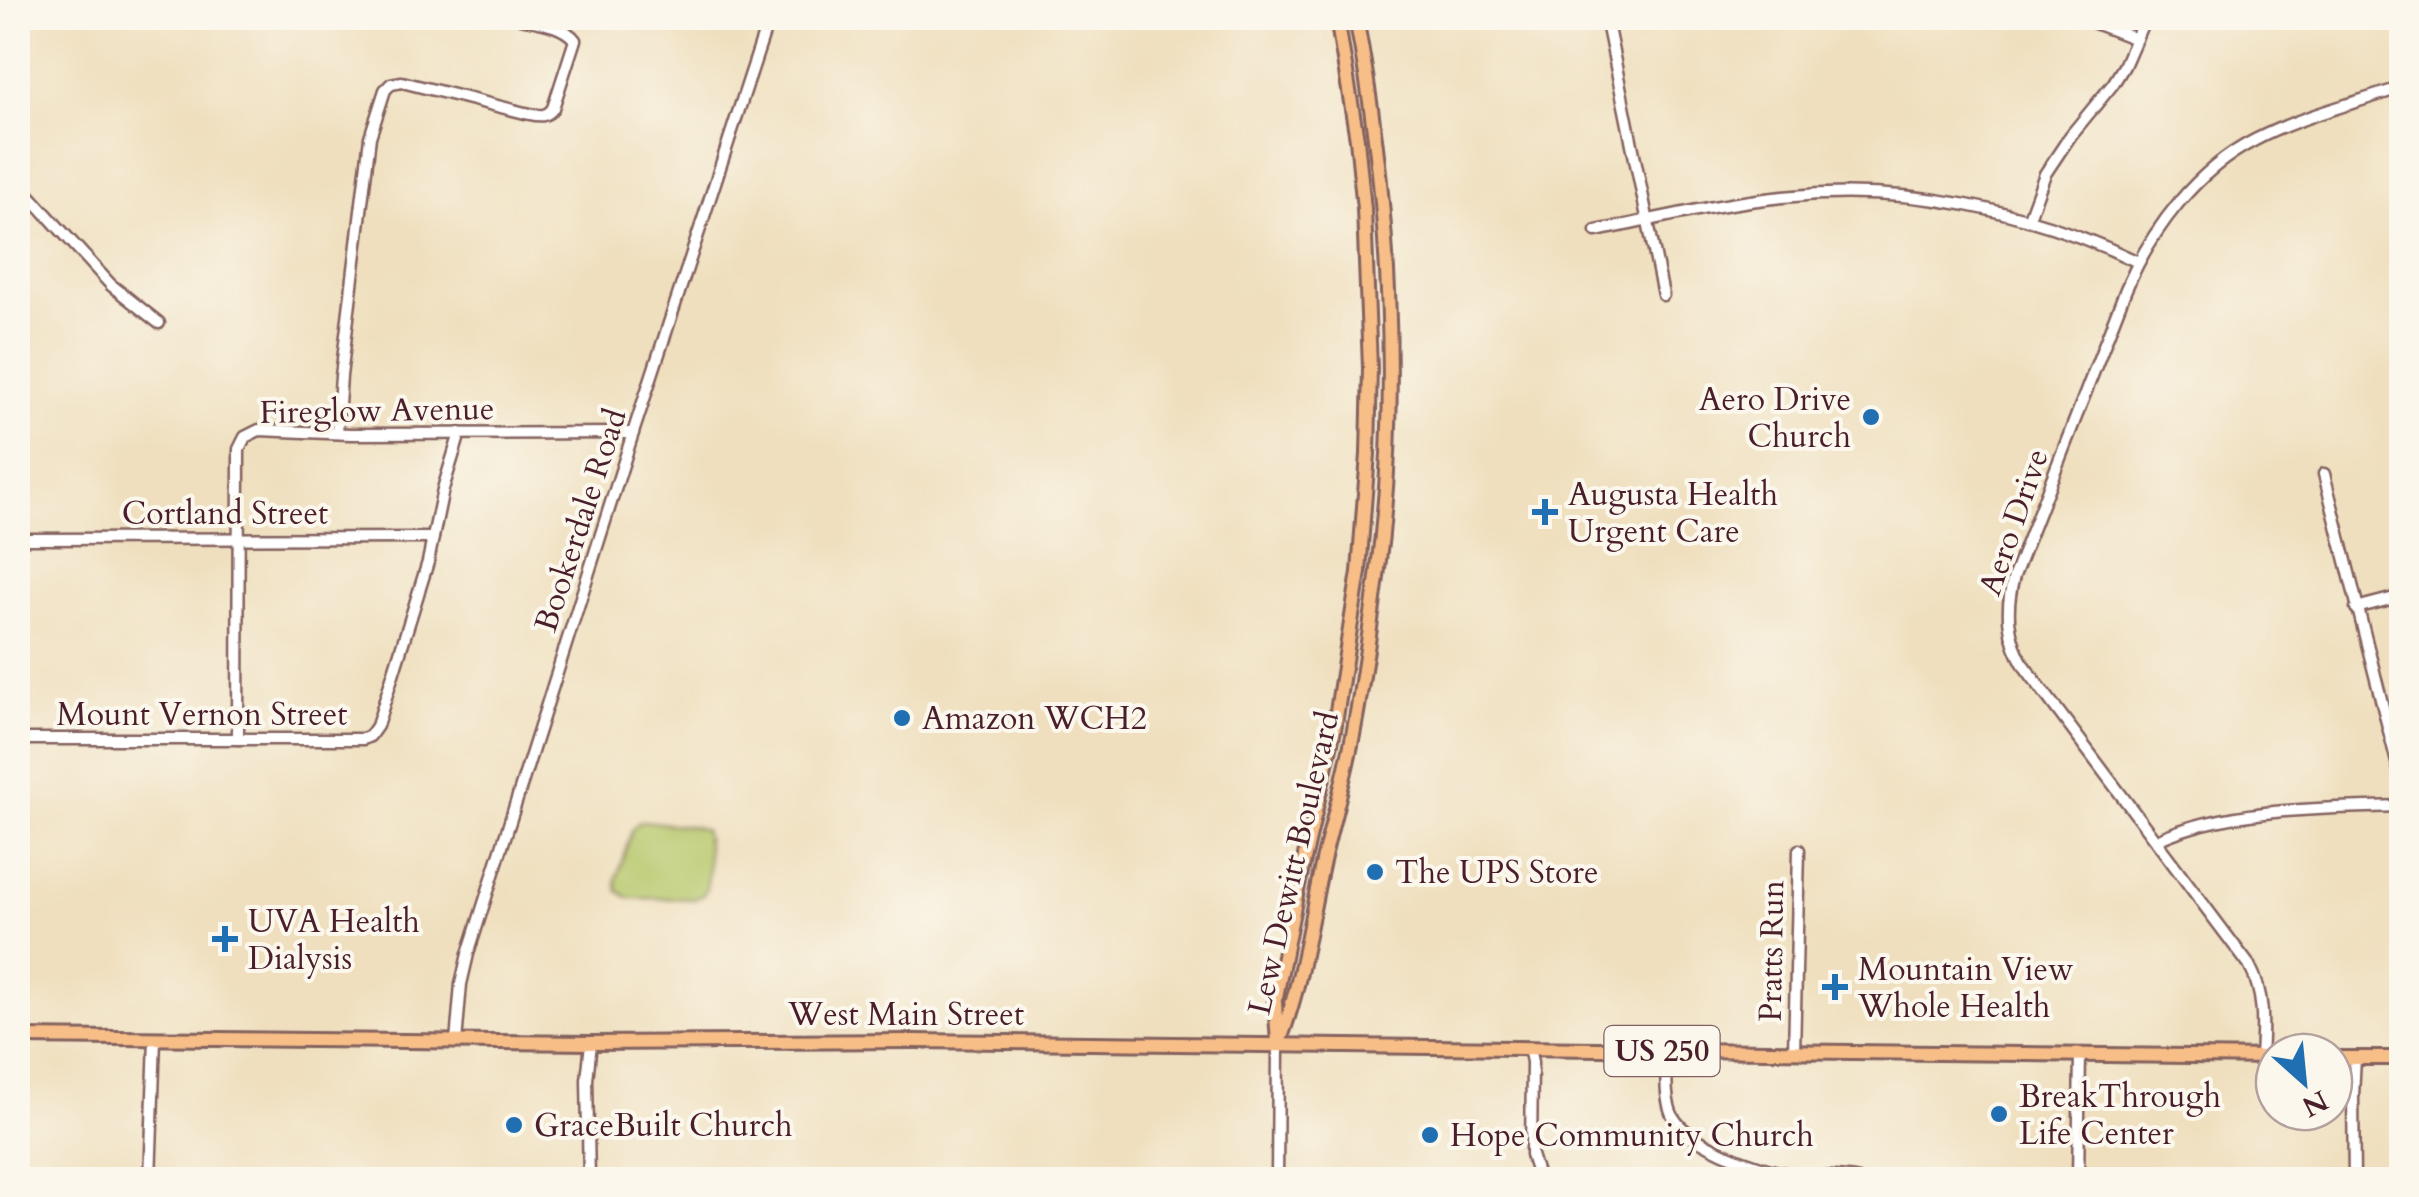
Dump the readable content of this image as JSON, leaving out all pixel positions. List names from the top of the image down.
{
  "streets": {
    "main road": ["Lew Dewitt Boulevard", "West Main Street", "US 250"],
    "street": [
      "Fireglow Avenue",
      "Cortland Street",
      "Bookerdale Road",
      "Aero Drive",
      "Mount Vernon Street",
      "Pratts Run"
    ]
  },
  "crossings": [
    ["Fireglow Avenue", "Cortland Street"],
    ["Fireglow Avenue", "Bookerdale Road"],
    ["Fireglow Avenue", "Mount Vernon Street"],
    ["Cortland Street", "Mount Vernon Street"],
    ["Bookerdale Road", "West Main Street"],
    ["Lew Dewitt Boulevard", "West Main Street"],
    ["Pratts Run", "West Main Street"],
    ["Pratts Run", "US 250"],
    ["West Main Street", "US 250"]
  ],
  "places": {
    "other": [
      "Aero Drive Church",
      "Amazon WCH2",
      "The UPS Store",
      "BreakThrough Life Center",
      "GraceBuilt Church",
      "Hope Community Church"
    ],
    "health": ["Augusta Health Urgent Care", "UVA Health Dialysis", "Mountain View Whole Health"]
  },
  "north": "bottom right"
}
